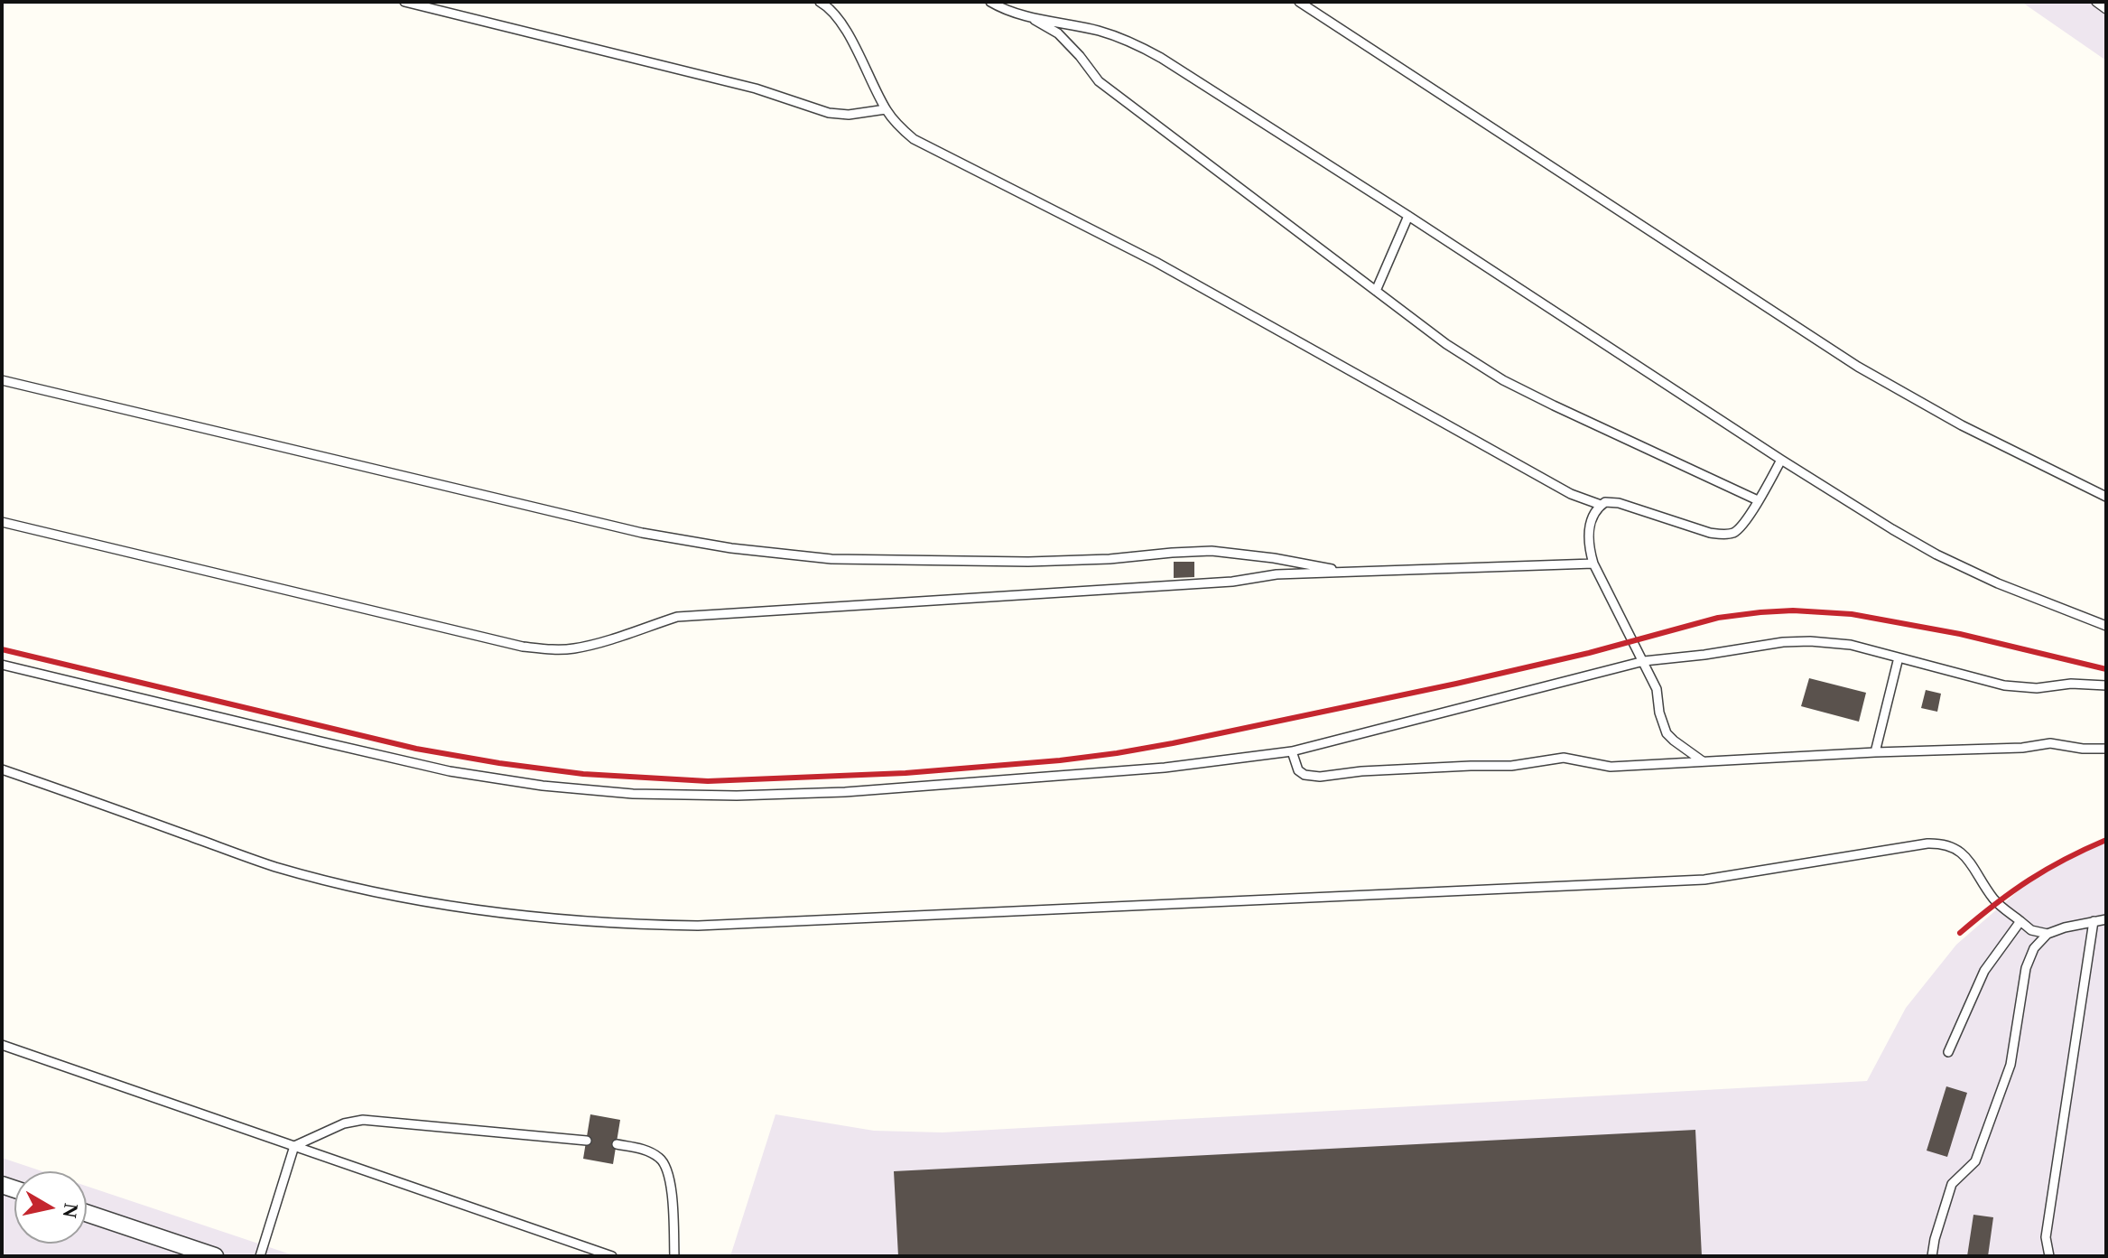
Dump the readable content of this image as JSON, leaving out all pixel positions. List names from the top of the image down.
{
  "north": "right"
}
